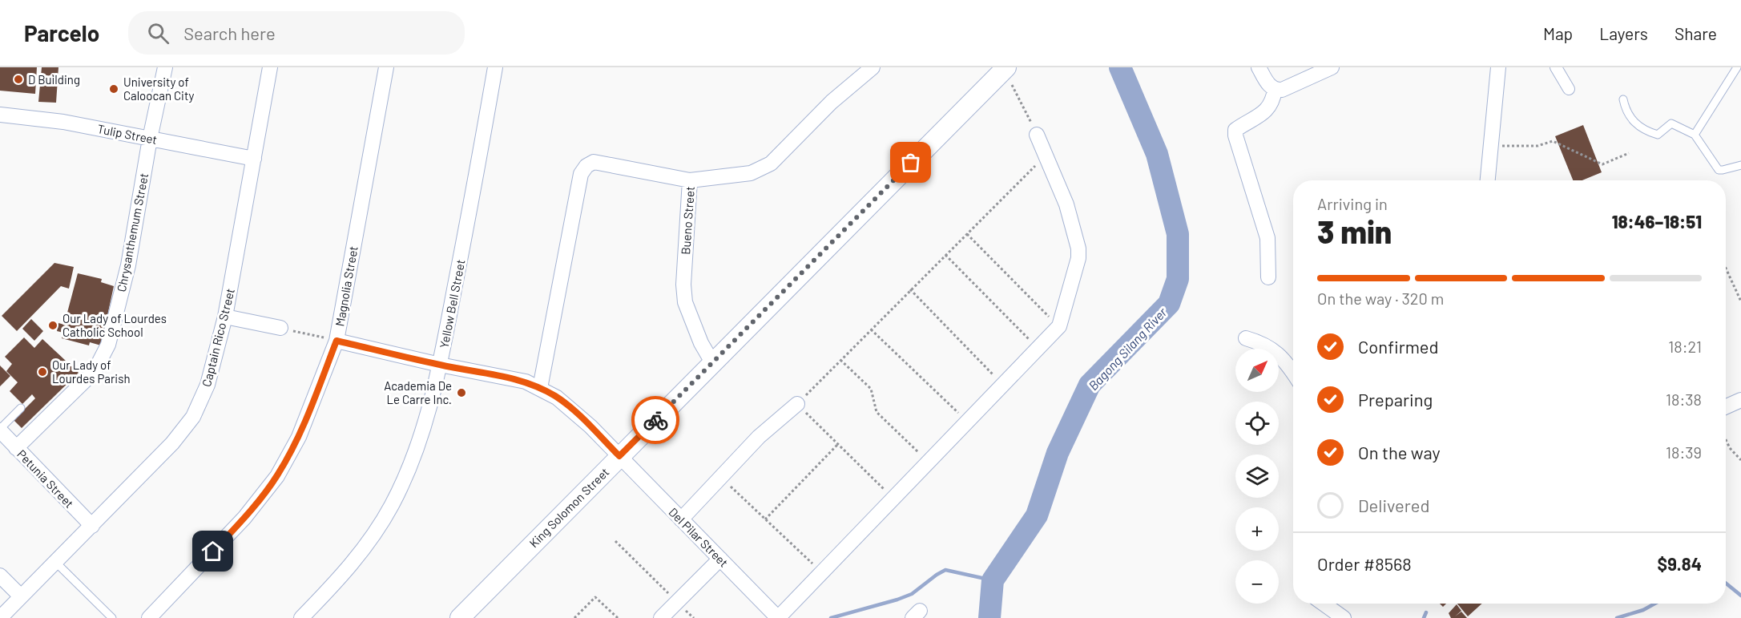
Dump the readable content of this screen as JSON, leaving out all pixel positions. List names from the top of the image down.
{
  "streets": {
    "street": [
      "Tulip Street",
      "Bueno Street",
      "Chrysanthemum Street",
      "Magnolia Street",
      "Yellow Bell Street",
      "Captain Rico Street",
      "Petunia Street",
      "King Solomon Street",
      "Del Pilar Street"
    ]
  },
  "crossings": [
    ["Tulip Street", "Chrysanthemum Street"],
    ["Tulip Street", "Captain Rico Street"],
    ["Bueno Street", "King Solomon Street"],
    ["Chrysanthemum Street", "Petunia Street"],
    ["Magnolia Street", "Del Pilar Street"],
    ["Yellow Bell Street", "Del Pilar Street"],
    ["Captain Rico Street", "Petunia Street"],
    ["King Solomon Street", "Del Pilar Street"]
  ],
  "water": ["Bagong Silang River"],
  "places": [
    "D Building",
    "University of Caloocan City",
    "Our Lady of Lourdes Catholic School",
    "Our Lady of Lourdes Parish",
    "Academia De Le Carre Inc."
  ],
  "north": "top right",
  "page": {
    "header": "Parcelo",
    "search": "Search here",
    "nav": ["Map", "Layers", "Share"],
    "heading": ["3 min", "Arriving in", "18:46–18:51"],
    "panel": ["Order #8568", "$9.84"],
    "bar": "On the way · 320 m",
    "list": [
      ["Confirmed", "18:21"],
      ["Preparing", "18:38"],
      ["On the way", "18:39"],
      "Delivered"
    ],
    "map_buttons": ["+", "−"]
  }
}
